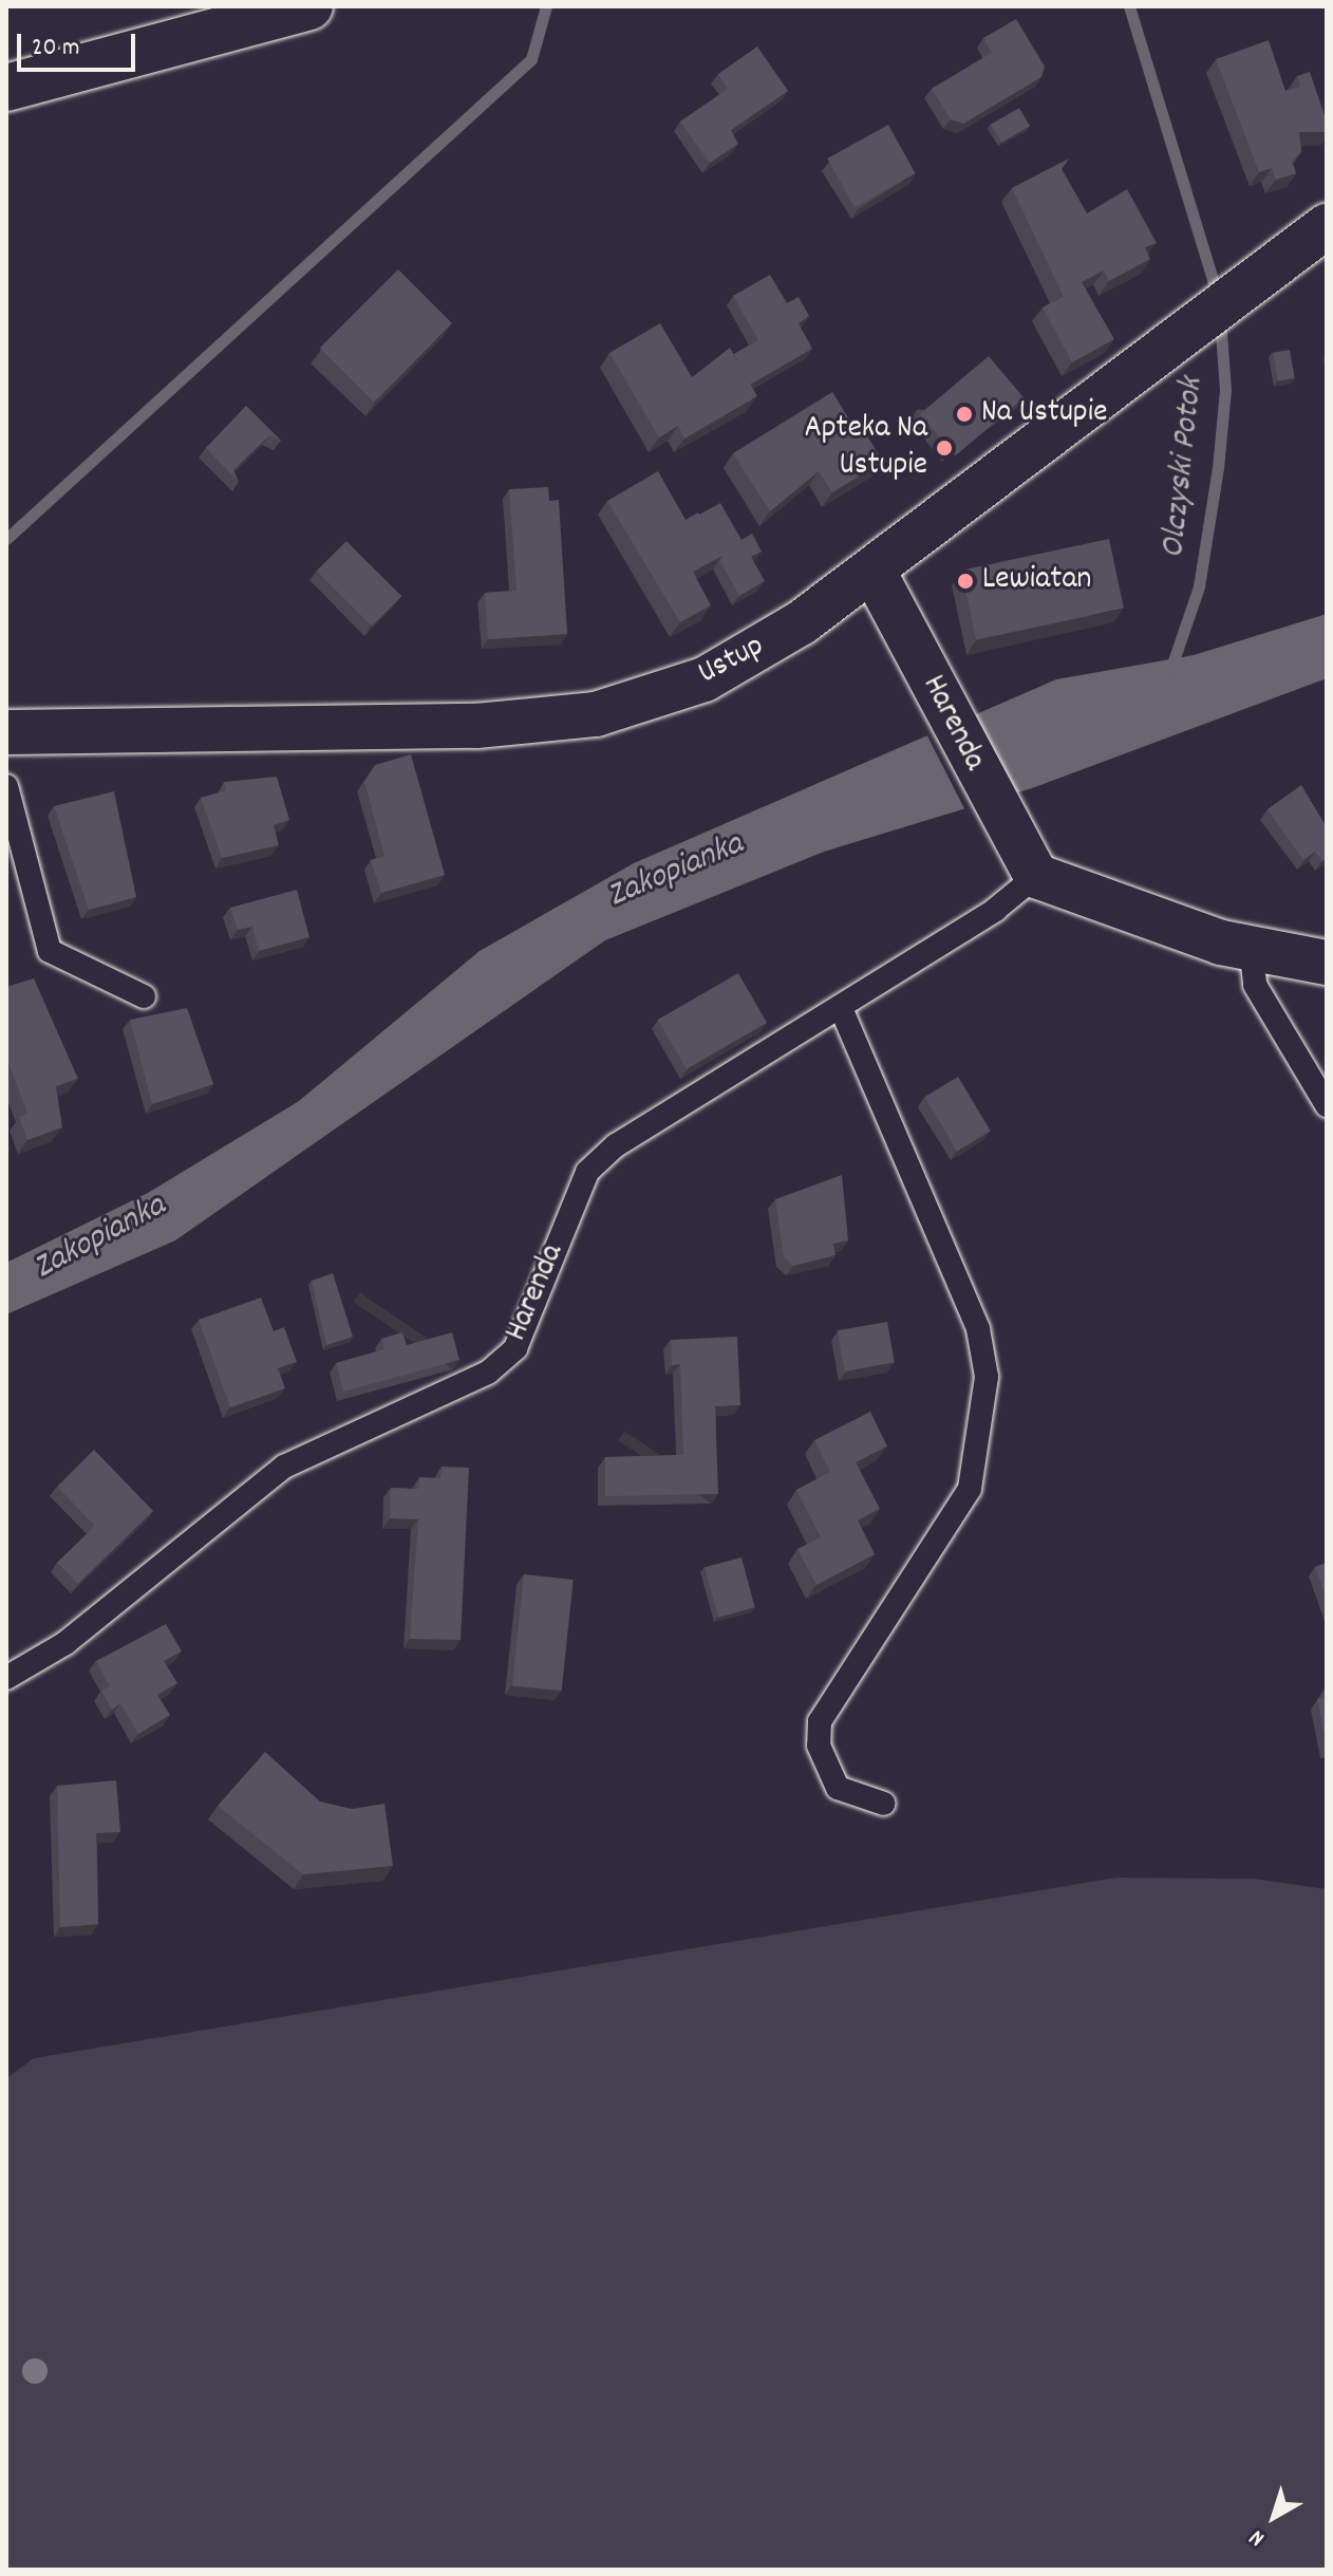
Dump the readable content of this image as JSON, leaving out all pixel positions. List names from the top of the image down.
{
  "streets": {
    "street": ["Ustup", "Harenda"]
  },
  "crossings": [
    ["Ustup", "Harenda"]
  ],
  "water": ["Olczyski Potok", "Zakopianka"],
  "places": ["Na Ustupie", "Apteka Na Ustupie", "Lewiatan"],
  "scale_bar": "20 m",
  "north": "bottom left"
}
